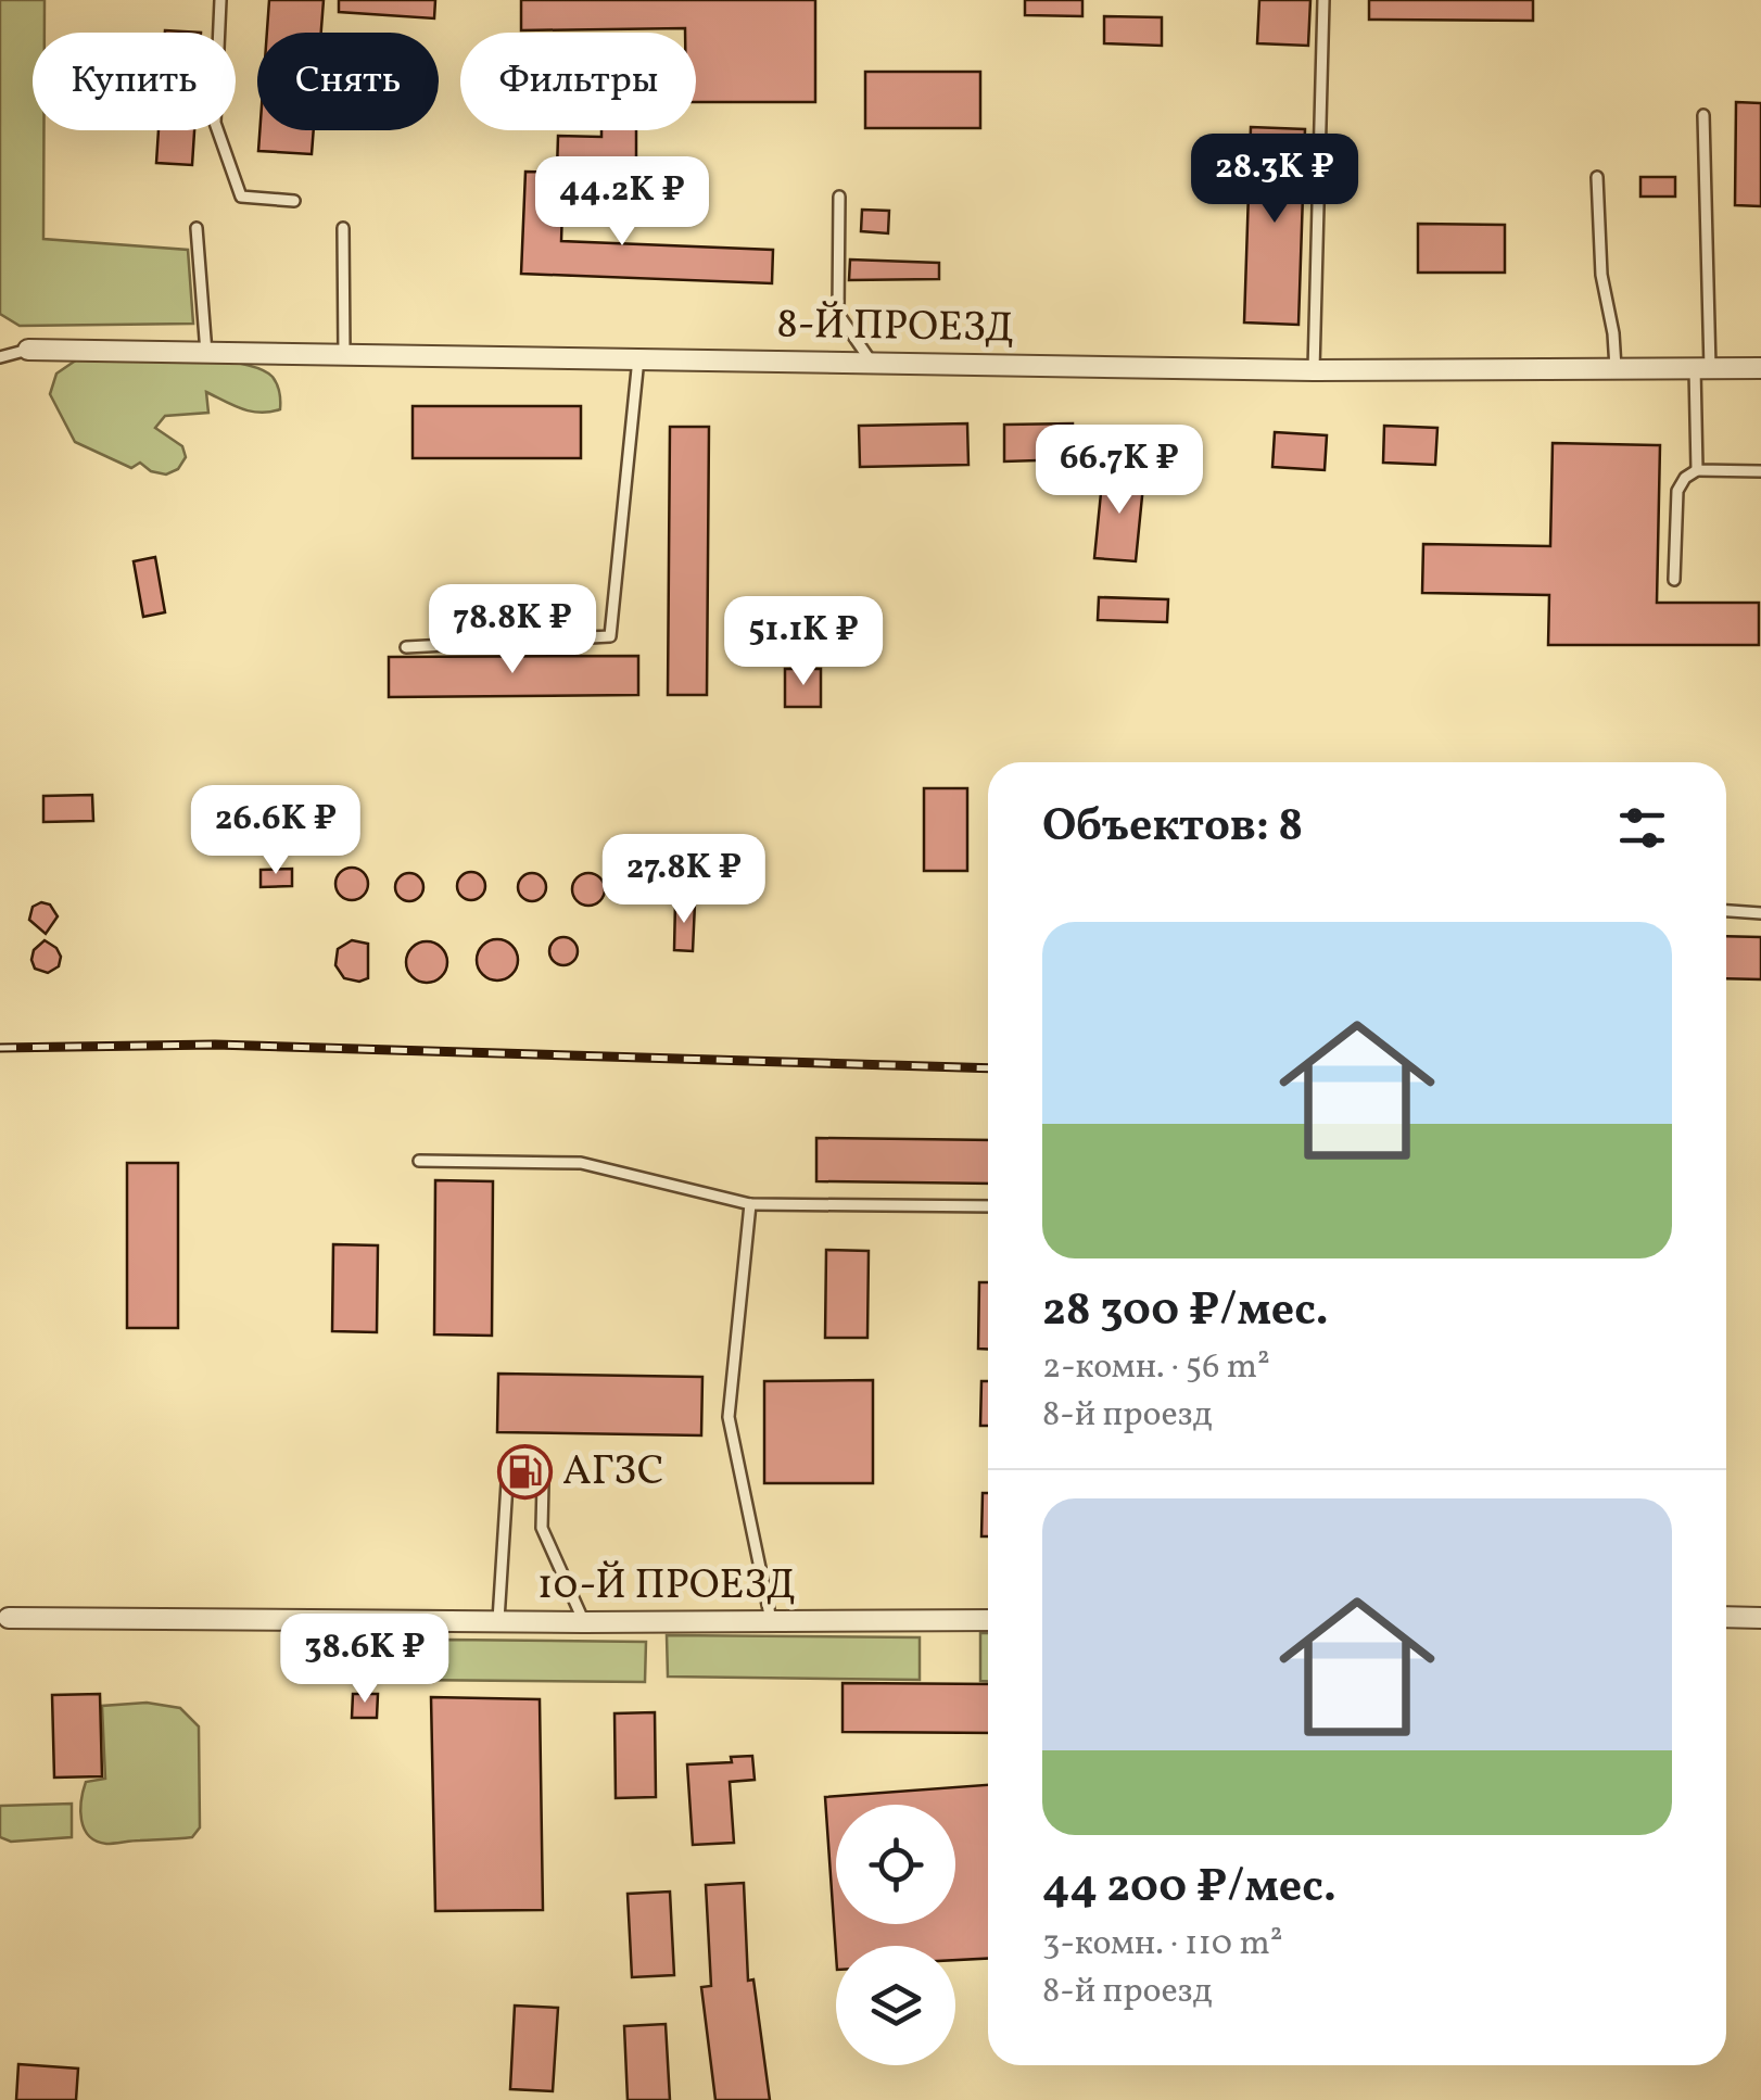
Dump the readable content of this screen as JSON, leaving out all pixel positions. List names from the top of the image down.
{
  "streets": {
    "street": ["8-Й ПРОЕЗД", "10-Й ПРОЕЗД"]
  },
  "places": {
    "fuel station": ["АГЗС"]
  },
  "page": {
    "chip": ["Купить", "Снять", "Фильтры"],
    "price": [
      "28.3K ₽",
      "44.2K ₽",
      "66.7K ₽",
      "78.8K ₽",
      "51.1K ₽",
      "26.6K ₽",
      "27.8K ₽",
      "38.6K ₽"
    ],
    "heading": "Объектов: 8",
    "list": [
      {
        "name": "28 300 ₽/мес.",
        "note": "2-комн. · 56 m² · 8-й проезд"
      },
      {
        "name": "44 200 ₽/мес.",
        "note": "3-комн. · 110 m² · 8-й проезд"
      }
    ]
  }
}
